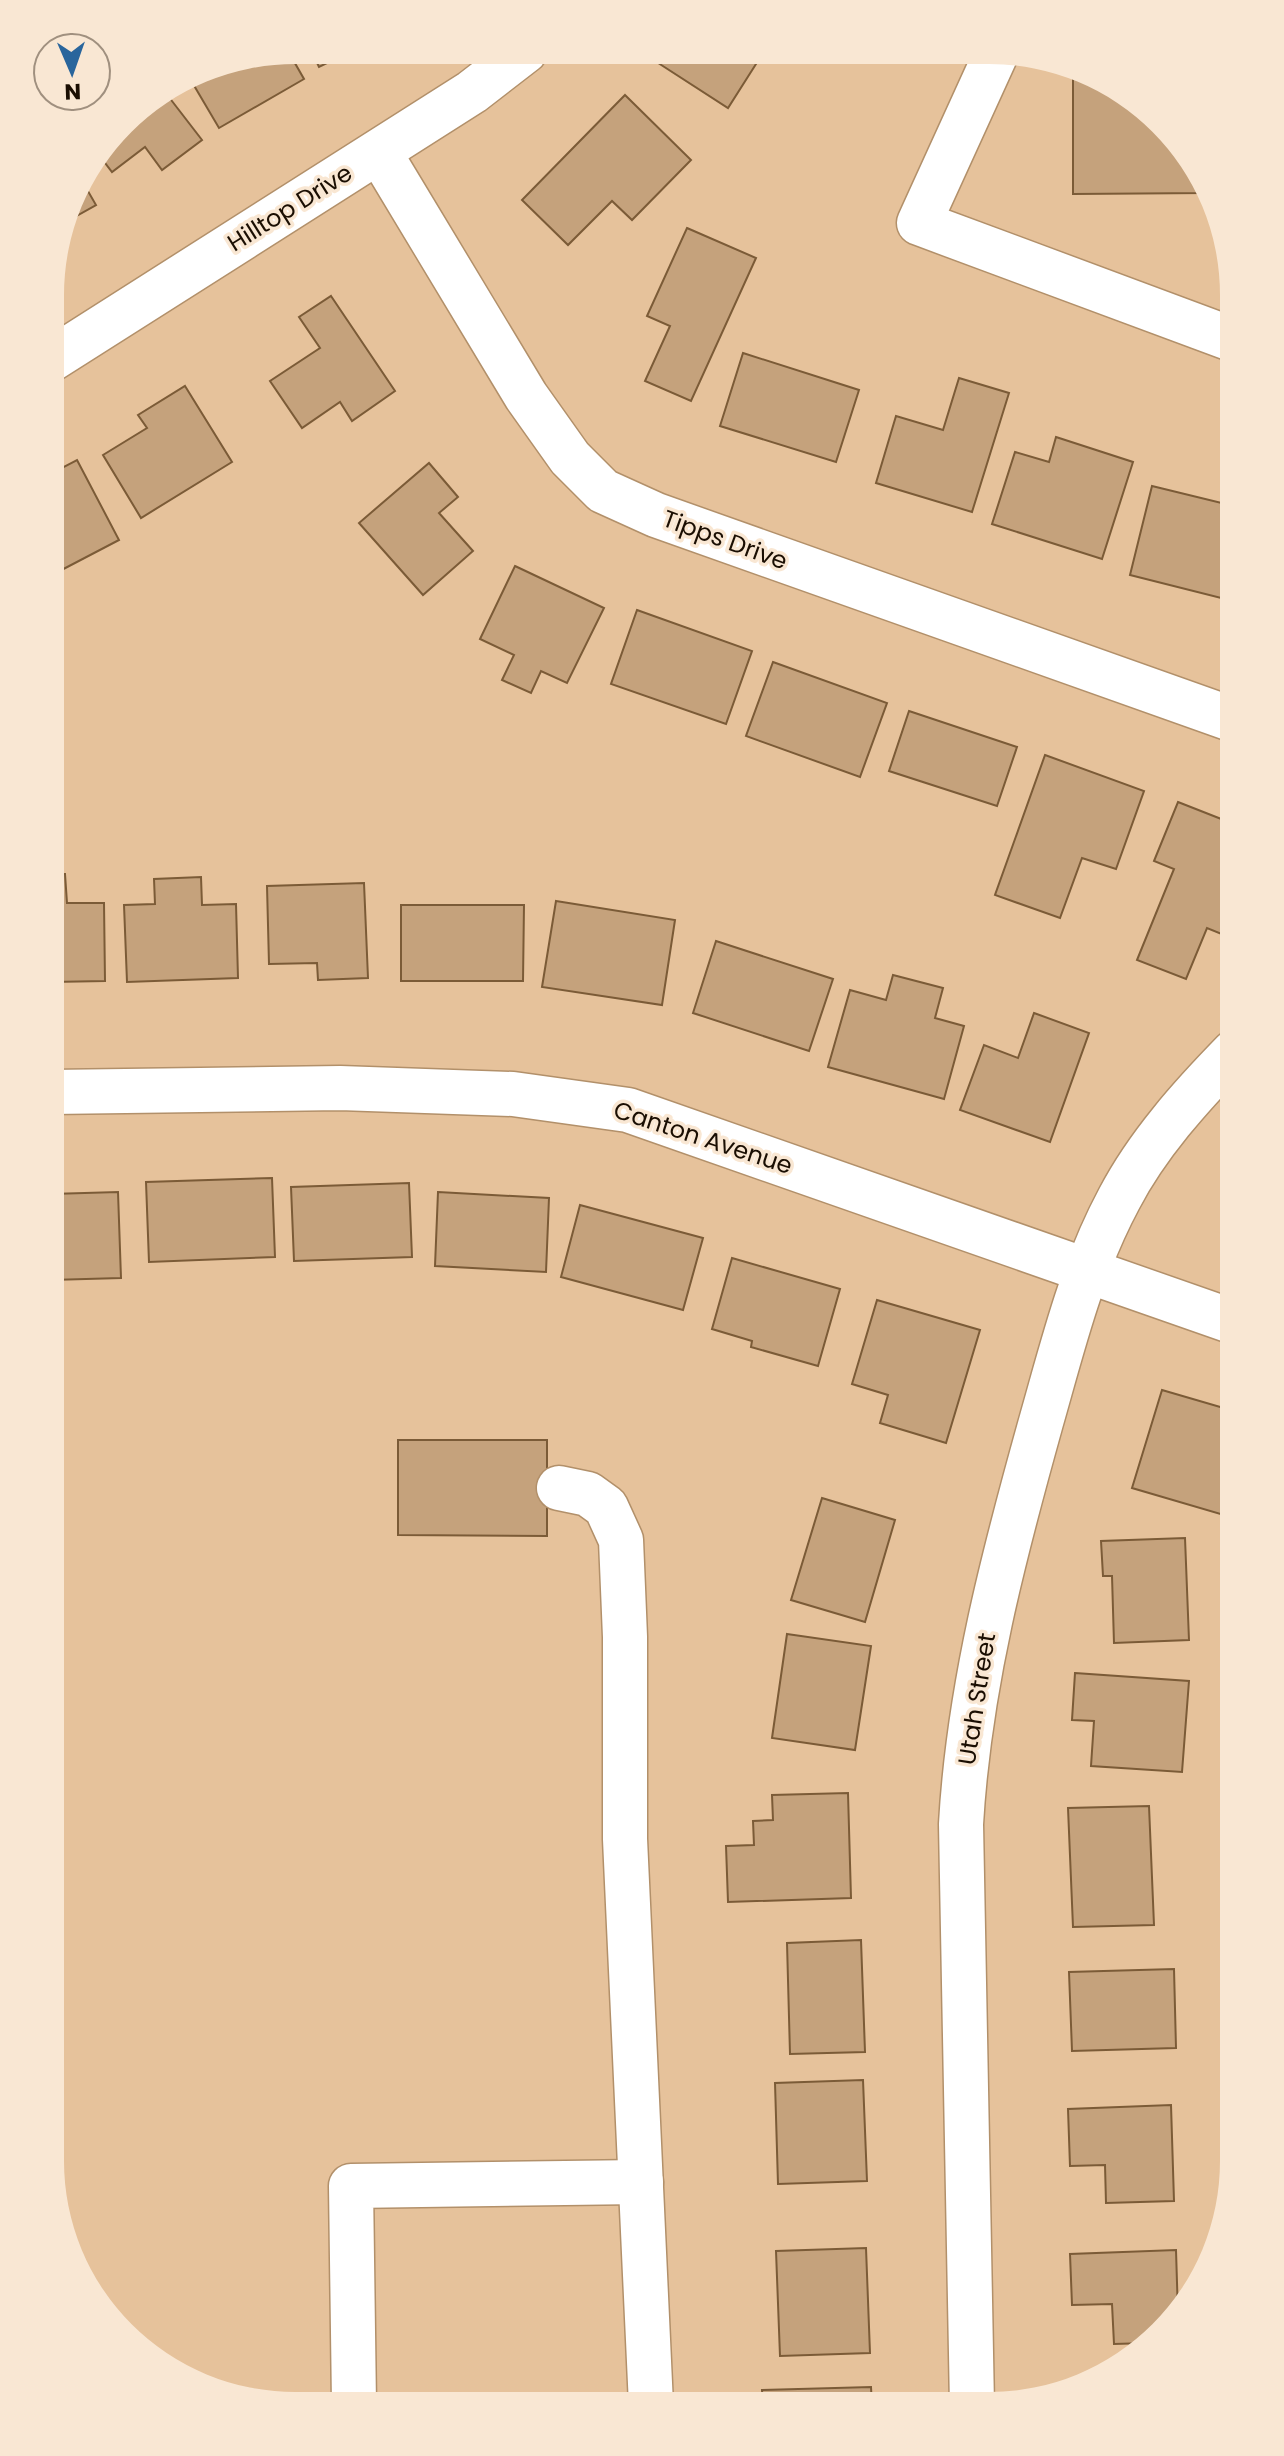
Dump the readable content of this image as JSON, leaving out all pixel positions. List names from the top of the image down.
{
  "streets": {
    "street": [
      "Hilltop Drive",
      "Tipps Drive",
      "Canton Avenue",
      "Utah Street"
    ]
  },
  "crossings": [
    ["Hilltop Drive", "Tipps Drive"],
    ["Canton Avenue", "Utah Street"]
  ],
  "north": "bottom"
}
